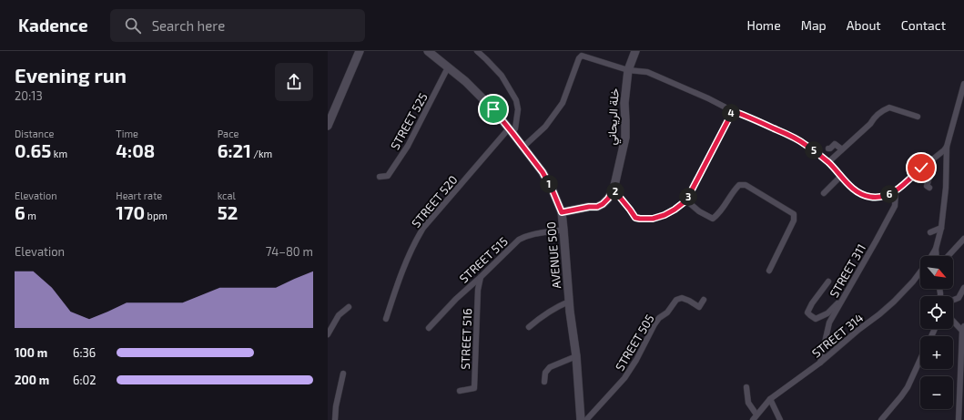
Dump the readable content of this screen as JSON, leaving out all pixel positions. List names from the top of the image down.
{
  "streets": {
    "main road": ["خلة الريحاني", "AVENUE 500"],
    "street": [
      "STREET 525",
      "STREET 520",
      "STREET 515",
      "STREET 311",
      "STREET 314",
      "STREET 516",
      "STREET 505"
    ]
  },
  "crossings": [
    ["خلة الريحاني", "AVENUE 500"],
    ["STREET 525", "AVENUE 500"],
    ["STREET 520", "AVENUE 500"],
    ["AVENUE 500", "STREET 515"],
    ["STREET 515", "STREET 516"],
    ["STREET 311", "STREET 314"]
  ],
  "north": "bottom right",
  "page": {
    "header": "Kadence",
    "search": "Search here",
    "nav": [
      "Home",
      "Map",
      "About",
      "Contact"
    ],
    "heading": ["Evening run", "20:13"],
    "pins": [
      "4",
      "5",
      "1",
      "2",
      "6",
      "3"
    ],
    "stats": [
      ["Distance", "0.65 km"],
      ["Time", "4:08"],
      ["Pace", "6:21 /km"],
      ["Elevation", "6 m"],
      ["Heart rate", "170 bpm"],
      ["kcal", "52"]
    ],
    "chart": ["Elevation", "74–80 m"],
    "map_buttons": ["+", "−"],
    "list": [
      {
        "name": "100 m",
        "note": "6:36"
      },
      {
        "name": "200 m",
        "note": "6:02"
      }
    ]
  }
}
